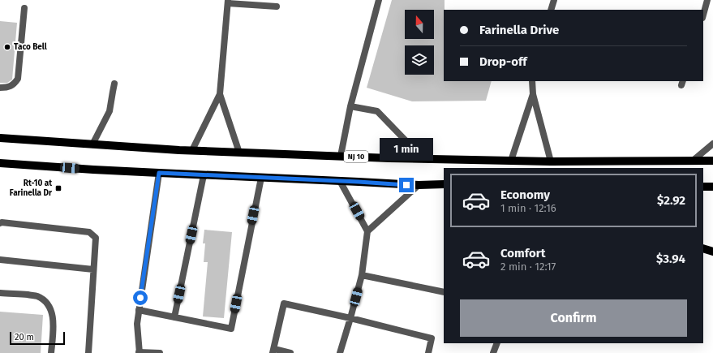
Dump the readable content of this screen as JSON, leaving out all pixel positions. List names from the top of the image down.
{
  "streets": {
    "main road": ["NJ 10"]
  },
  "places": {
    "other": ["Taco Bell"],
    "transit": ["Rt-10 at Farinella Dr"]
  },
  "scale_bar": "20 m",
  "north": "top",
  "page": {
    "banner": ["Farinella Drive", "Drop-off"],
    "bubble": "1 min",
    "list": [
      {
        "name": "Economy",
        "note": "1 min · 12:16",
        "value": "$2.92"
      },
      {
        "name": "Comfort",
        "note": "2 min · 12:17",
        "value": "$3.94"
      }
    ],
    "buttons": "Confirm",
    "scale": "20 m"
  }
}
